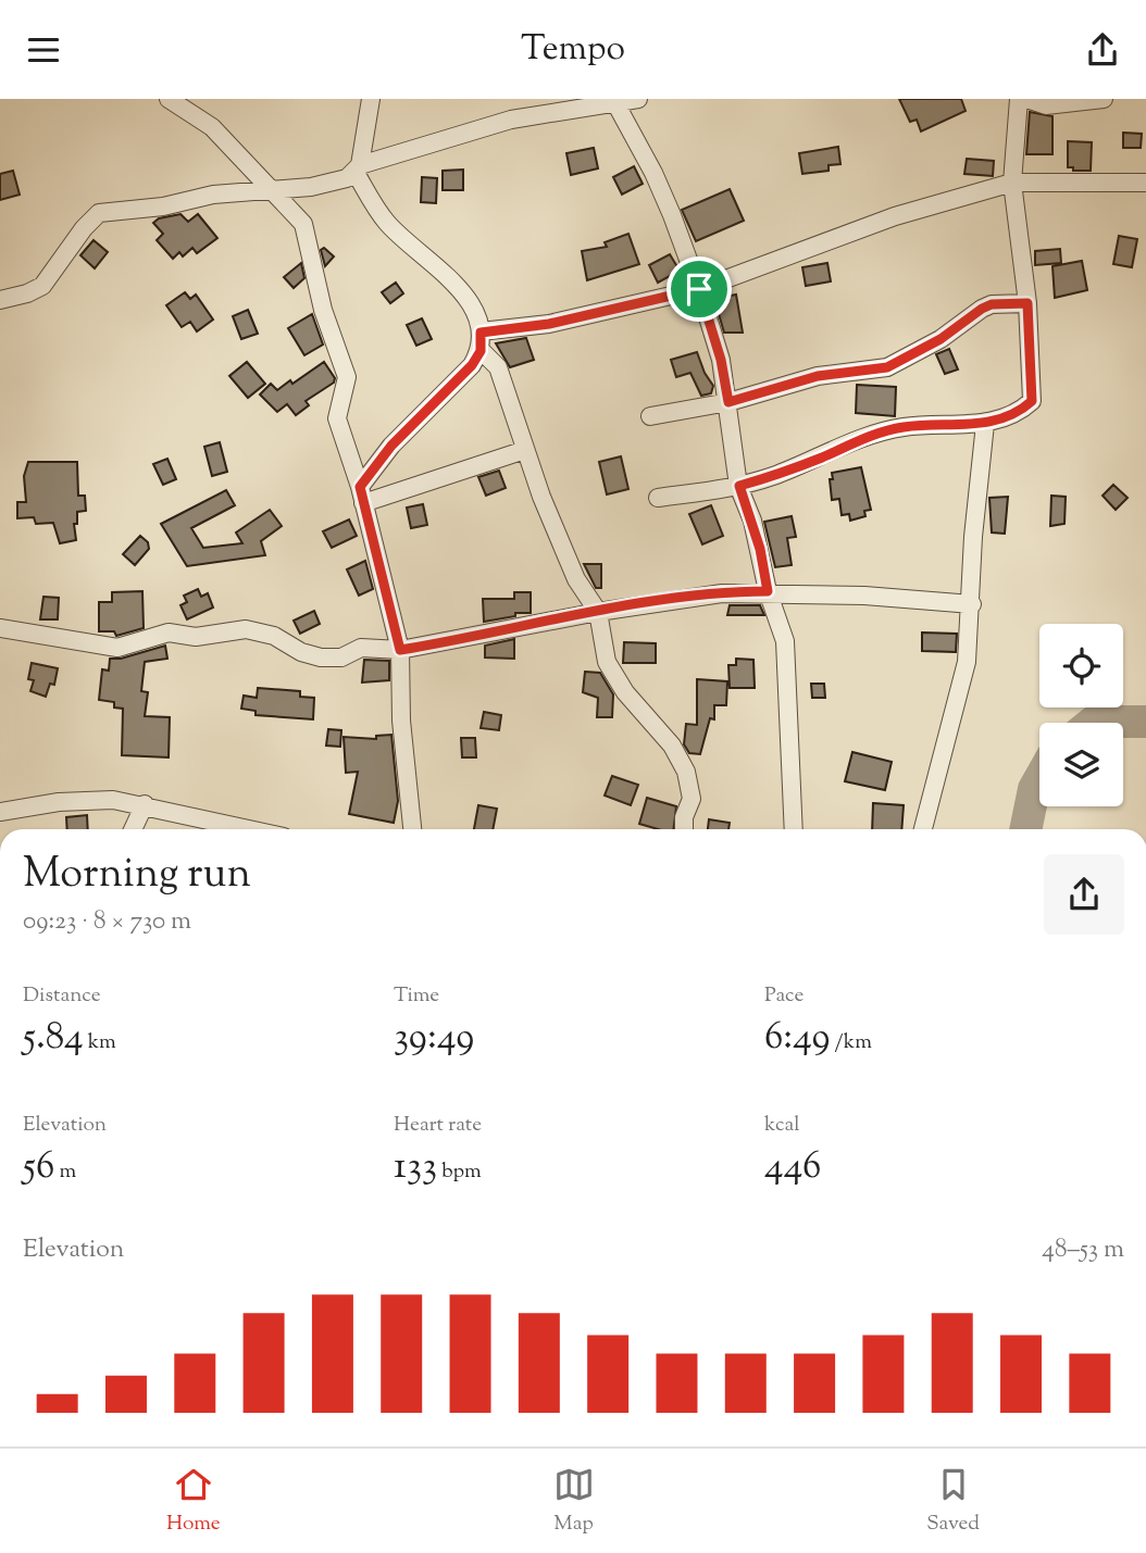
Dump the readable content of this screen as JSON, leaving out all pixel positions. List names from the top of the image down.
{
  "page": {
    "header": "Tempo",
    "heading": ["Morning run", "09:23 · 8 × 730 m"],
    "stats": [
      ["Distance", "5.84 km"],
      ["Time", "39:49"],
      ["Pace", "6:49 /km"],
      ["Elevation", "56 m"],
      ["Heart rate", "133 bpm"],
      ["kcal", "446"]
    ],
    "chart": ["Elevation", "48–53 m"],
    "tabs": ["Home", "Map", "Saved"]
  }
}
